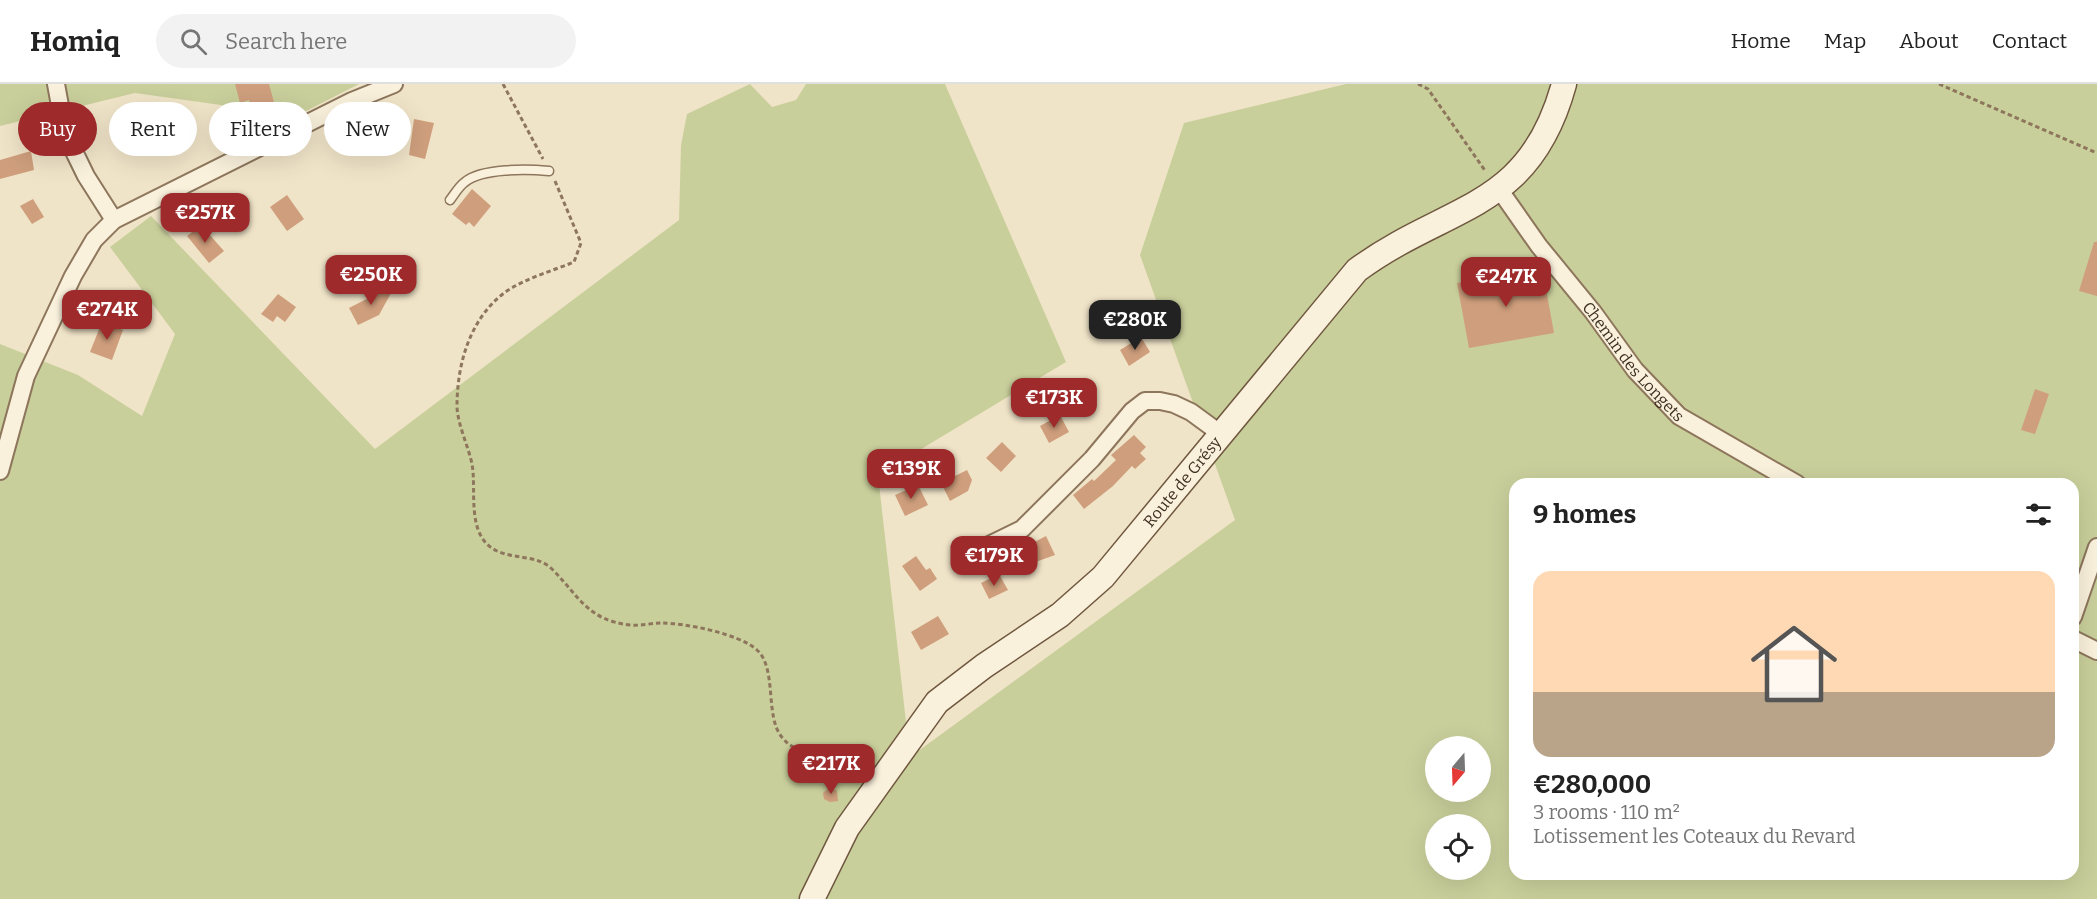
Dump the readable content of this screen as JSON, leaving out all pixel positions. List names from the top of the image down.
{
  "streets": {
    "main road": ["Route de Grésy"],
    "street": ["Chemin des Longets"]
  },
  "crossings": [
    ["Chemin des Longets", "Route de Grésy"]
  ],
  "north": "bottom",
  "page": {
    "header": "Homiq",
    "search": "Search here",
    "nav": [
      "Home",
      "Map",
      "About",
      "Contact"
    ],
    "chip": [
      "Buy",
      "Rent",
      "Filters",
      "New"
    ],
    "price": [
      "€257K",
      "€250K",
      "€247K",
      "€274K",
      "€280K",
      "€173K",
      "€139K",
      "€179K",
      "€217K"
    ],
    "heading": "9 homes",
    "list": [
      {
        "name": "€280,000",
        "note": "3 rooms · 110 m² · Lotissement les Coteaux du Revard"
      }
    ]
  }
}
